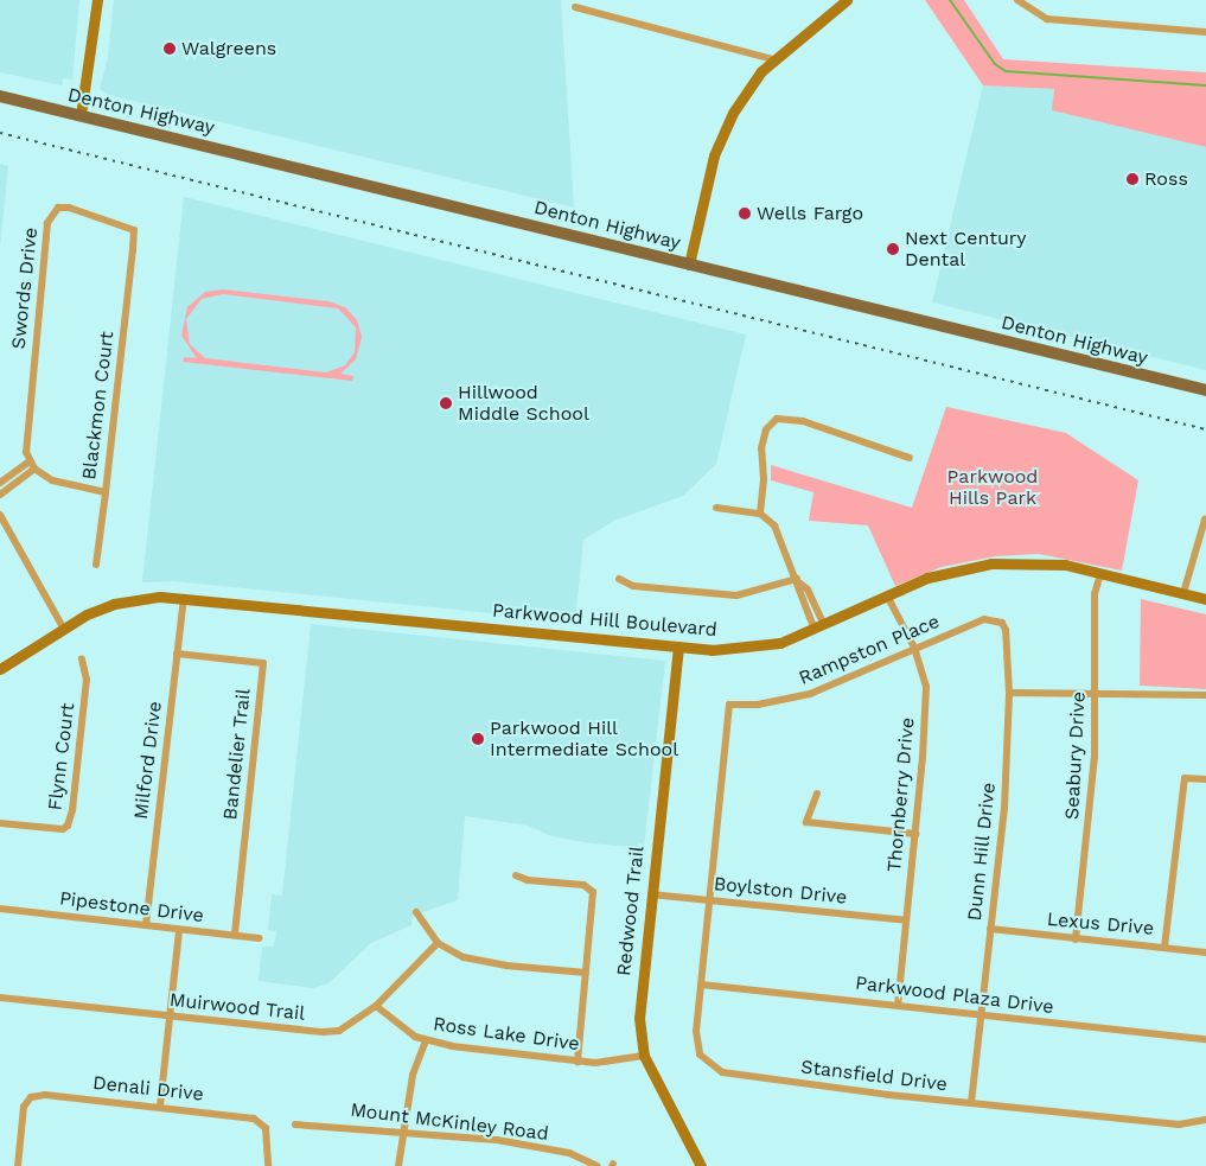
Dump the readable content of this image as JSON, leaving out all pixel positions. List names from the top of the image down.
{
  "streets": {
    "main road": ["Denton Highway"],
    "street": [
      "Swords Drive",
      "Blackmon Court",
      "Parkwood Hill Boulevard",
      "Rampston Place",
      "Bandelier Trail",
      "Seabury Drive",
      "Flynn Court",
      "Milford Drive",
      "Thornberry Drive",
      "Dunn Hill Drive",
      "Boylston Drive",
      "Pipestone Drive",
      "Redwood Trail",
      "Lexus Drive",
      "Parkwood Plaza Drive",
      "Muirwood Trail",
      "Ross Lake Drive",
      "Stansfield Drive",
      "Denali Drive",
      "Mount McKinley Road"
    ]
  },
  "crossings": [
    ["Swords Drive", "Blackmon Court"],
    ["Parkwood Hill Boulevard", "Seabury Drive"],
    ["Parkwood Hill Boulevard", "Milford Drive"],
    ["Parkwood Hill Boulevard", "Thornberry Drive"],
    ["Parkwood Hill Boulevard", "Redwood Trail"],
    ["Rampston Place", "Thornberry Drive"],
    ["Rampston Place", "Dunn Hill Drive"],
    ["Rampston Place", "Stansfield Drive"],
    ["Bandelier Trail", "Milford Drive"],
    ["Bandelier Trail", "Pipestone Drive"],
    ["Seabury Drive", "Lexus Drive"],
    ["Milford Drive", "Pipestone Drive"],
    ["Thornberry Drive", "Boylston Drive"],
    ["Thornberry Drive", "Parkwood Plaza Drive"],
    ["Dunn Hill Drive", "Lexus Drive"],
    ["Dunn Hill Drive", "Parkwood Plaza Drive"],
    ["Dunn Hill Drive", "Stansfield Drive"],
    ["Boylston Drive", "Redwood Trail"],
    ["Boylston Drive", "Stansfield Drive"],
    ["Redwood Trail", "Ross Lake Drive"],
    ["Parkwood Plaza Drive", "Stansfield Drive"],
    ["Muirwood Trail", "Ross Lake Drive"]
  ],
  "parks": ["Parkwood Hills Park"],
  "places": [
    "Walgreens",
    "Ross",
    "Wells Fargo",
    "Next Century Dental",
    "Hillwood Middle School",
    "Parkwood Hill Intermediate School"
  ]
}
